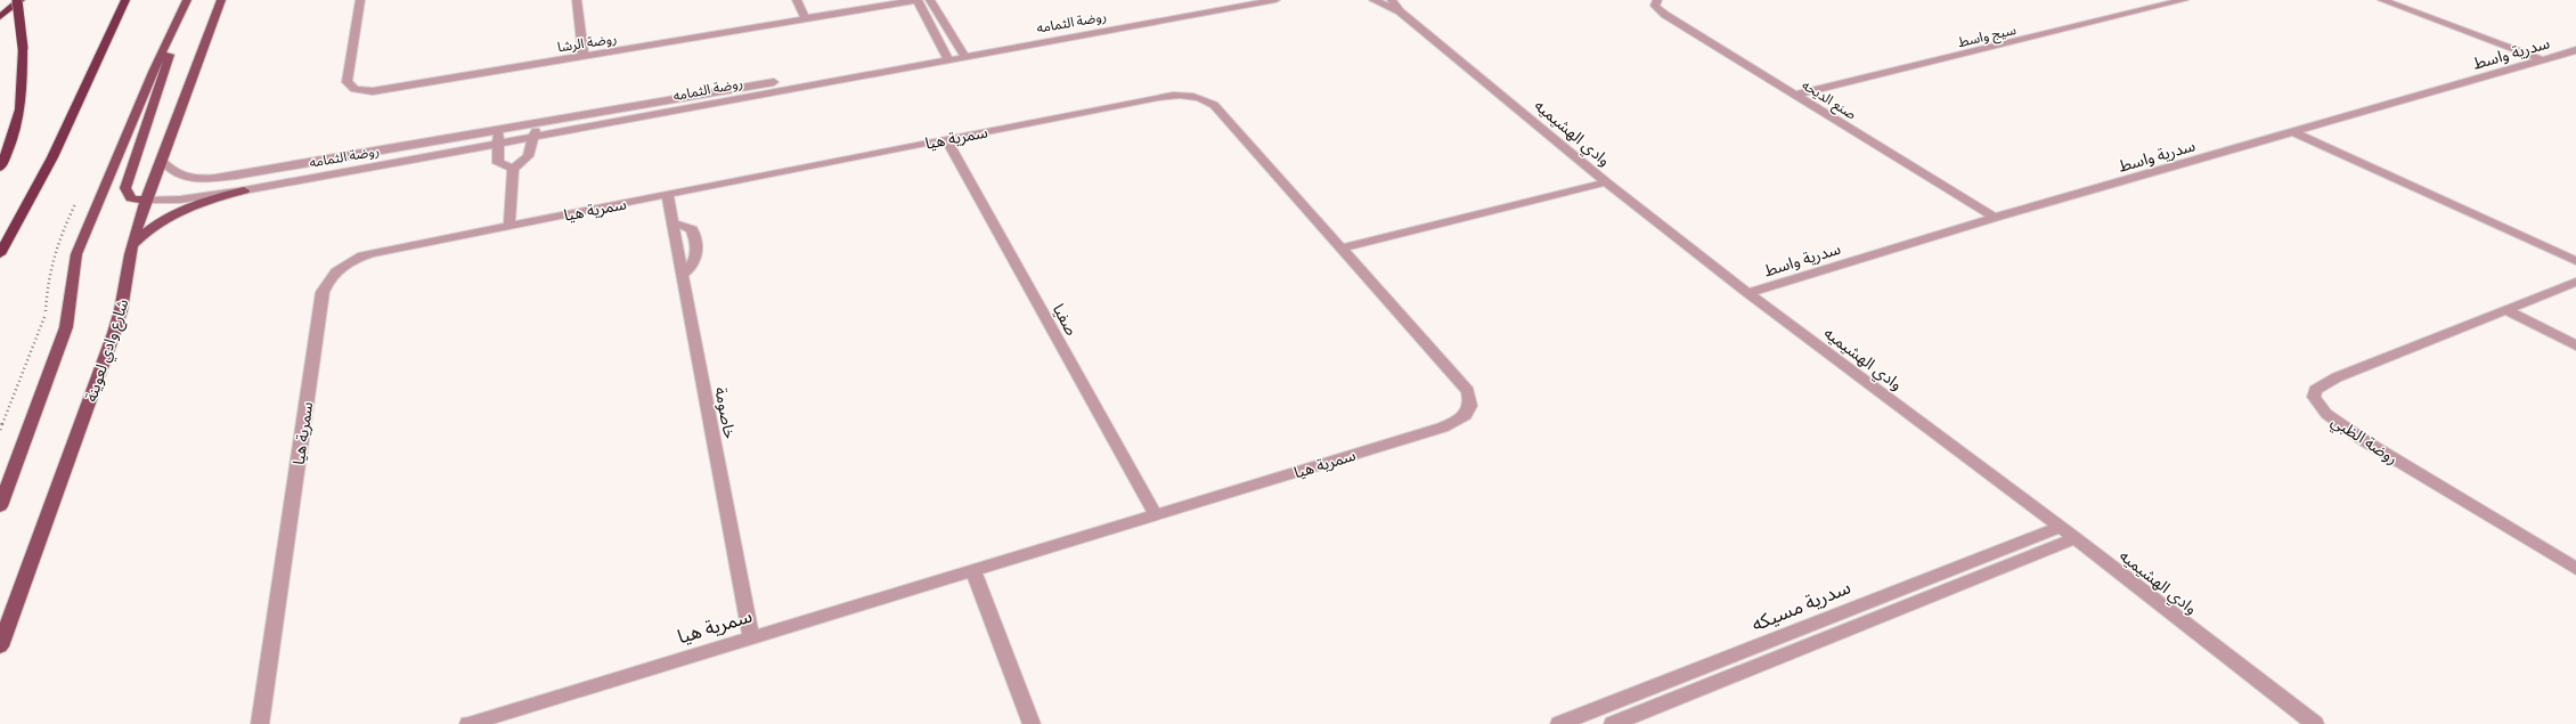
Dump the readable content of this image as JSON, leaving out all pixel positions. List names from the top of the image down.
{
  "streets": {
    "main road": ["شارع وادي لعوينة"],
    "street": [
      "روضة الثمامه",
      "سيج واسط",
      "روضة الرشا",
      "سدرية واسط",
      "صنع الديحه",
      "وادي الهشيميه",
      "سمرية هيا",
      "صفيا",
      "خاصومة",
      "روضة الظبي",
      "سدرية مسيكه"
    ]
  },
  "crossings": [
    ["روضة الثمامه", "روضة الرشا"],
    ["روضة الثمامه", "شارع وادي لعوينة"],
    ["سيج واسط", "صنع الديحه"],
    ["سدرية واسط", "صنع الديحه"],
    ["سدرية واسط", "وادي الهشيميه"],
    ["وادي الهشيميه", "سدرية مسيكه"],
    ["سمرية هيا", "صفيا"],
    ["سمرية هيا", "خاصومة"]
  ]
}
